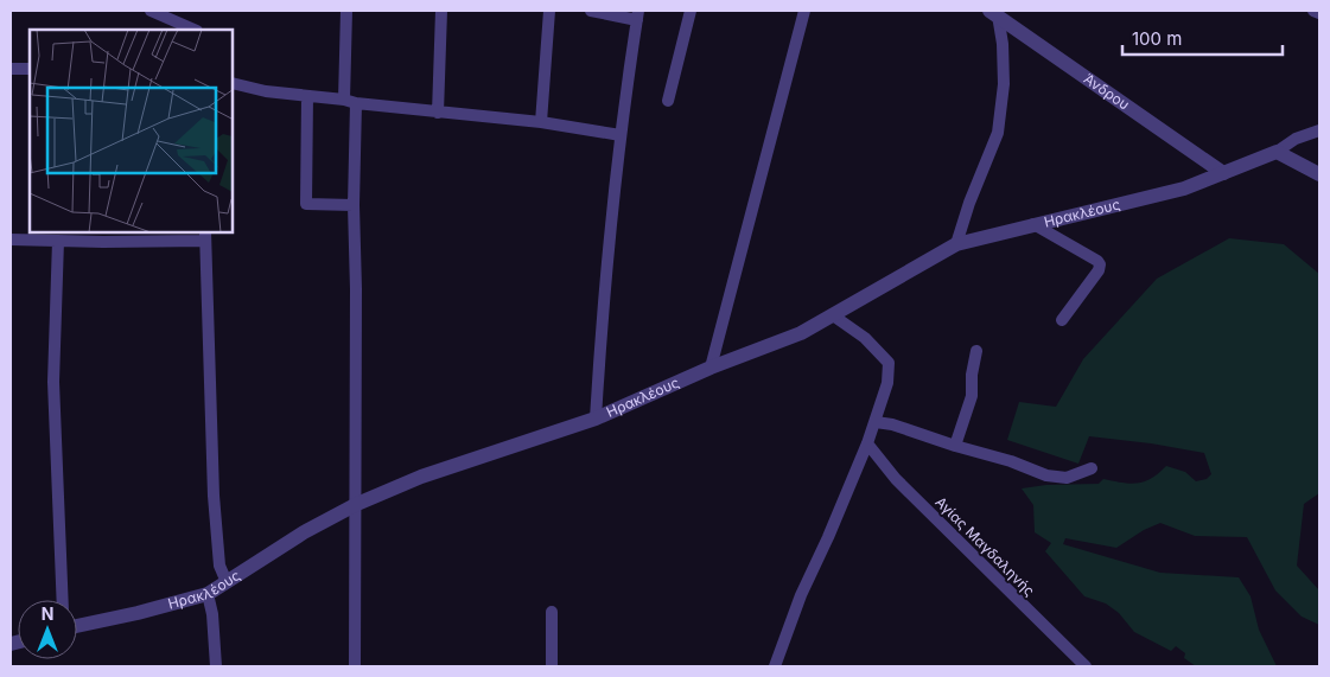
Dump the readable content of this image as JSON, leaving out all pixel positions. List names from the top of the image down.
{
  "streets": {
    "street": ["Άνδρου", "Ηρακλέους", "Αγίας Μαγδαληνής"]
  },
  "crossings": [
    ["Άνδρου", "Ηρακλέους"]
  ],
  "scale_bar": "100 m",
  "north": "top"
}
